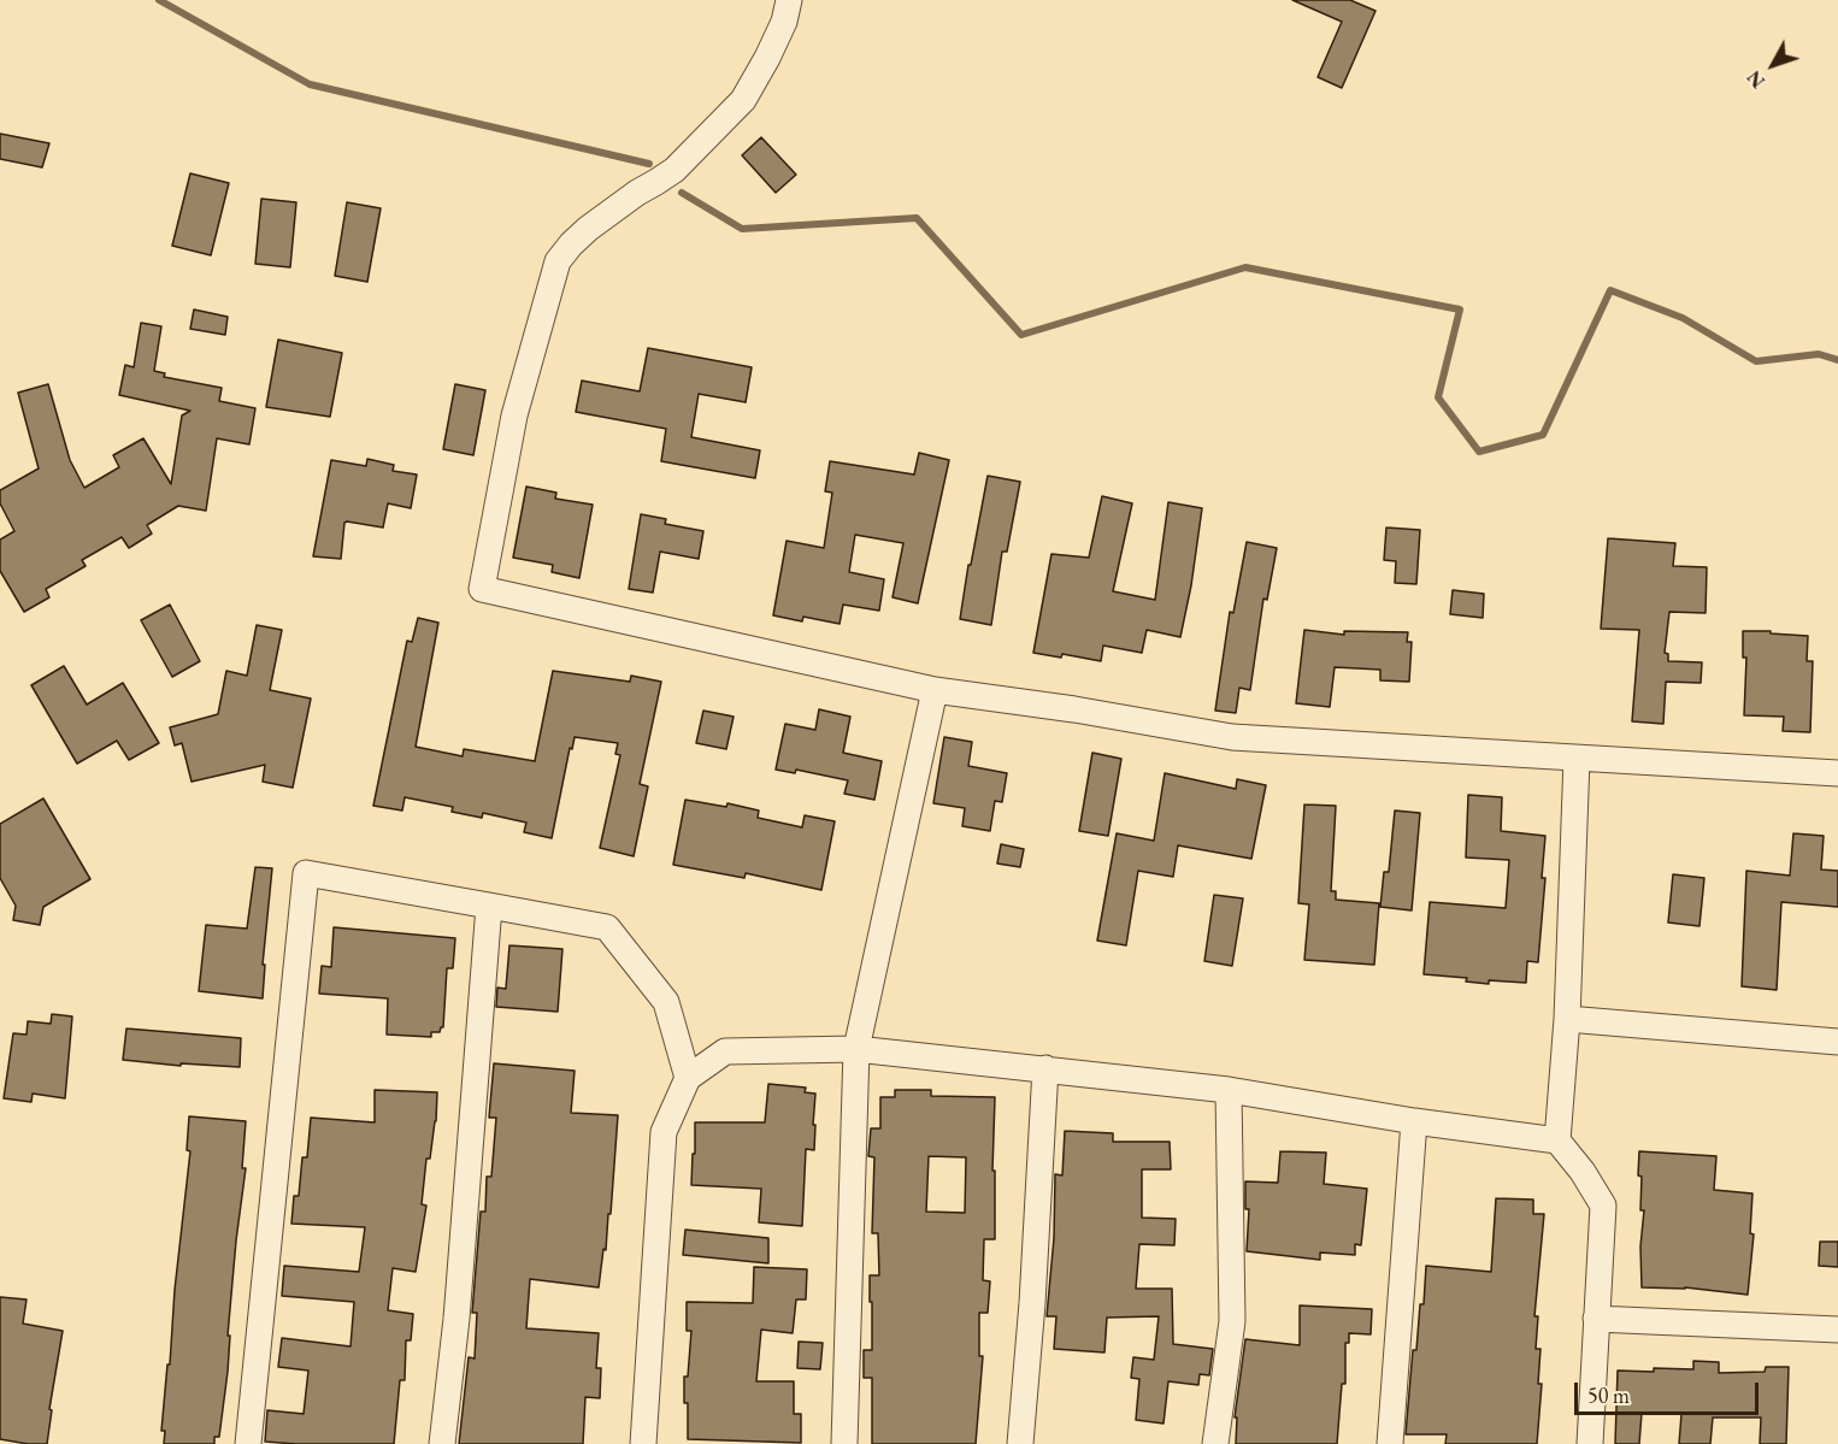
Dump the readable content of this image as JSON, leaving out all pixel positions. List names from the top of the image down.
{
  "scale_bar": "50 m",
  "north": "bottom left"
}
